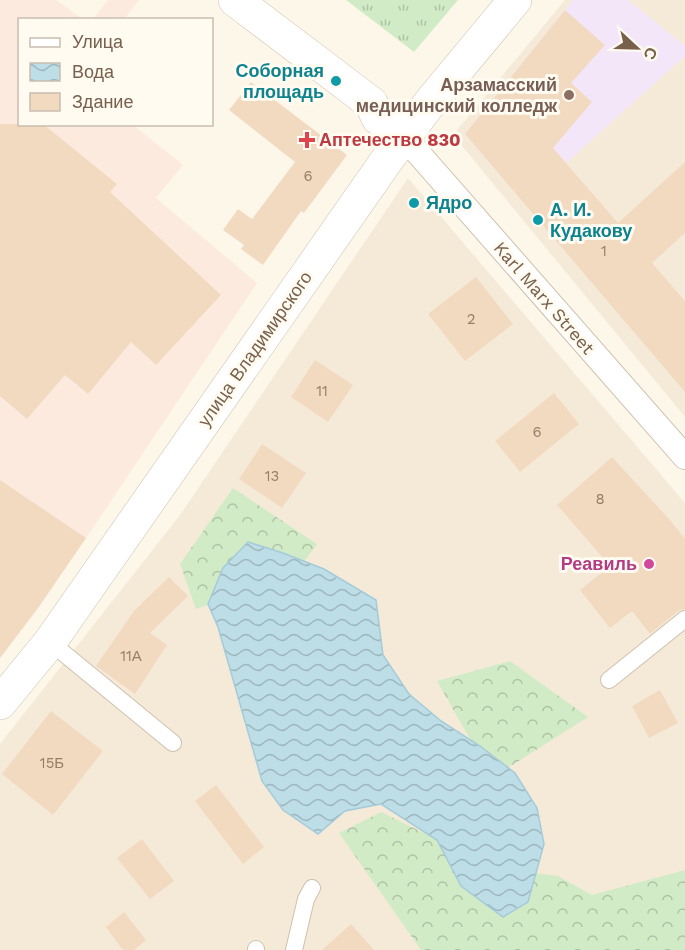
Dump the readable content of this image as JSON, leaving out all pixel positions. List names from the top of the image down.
{
  "streets": {
    "street": ["Karl Marx Street", "улица Владимирского"]
  },
  "crossings": [
    ["Karl Marx Street", "улица Владимирского"]
  ],
  "places": {
    "other": [
      "Соборная площадь",
      "Арзамасский медицинский колледж",
      "Ядро",
      "А. И. Кудакову",
      "Реавиль"
    ],
    "health": ["Аптечество 830"]
  },
  "house_numbers": [
    "6",
    "1",
    "2",
    "11",
    "6",
    "13",
    "8",
    "11А",
    "15Б"
  ],
  "legend": ["Улица", "Вода", "Здание"],
  "north": "right"
}
